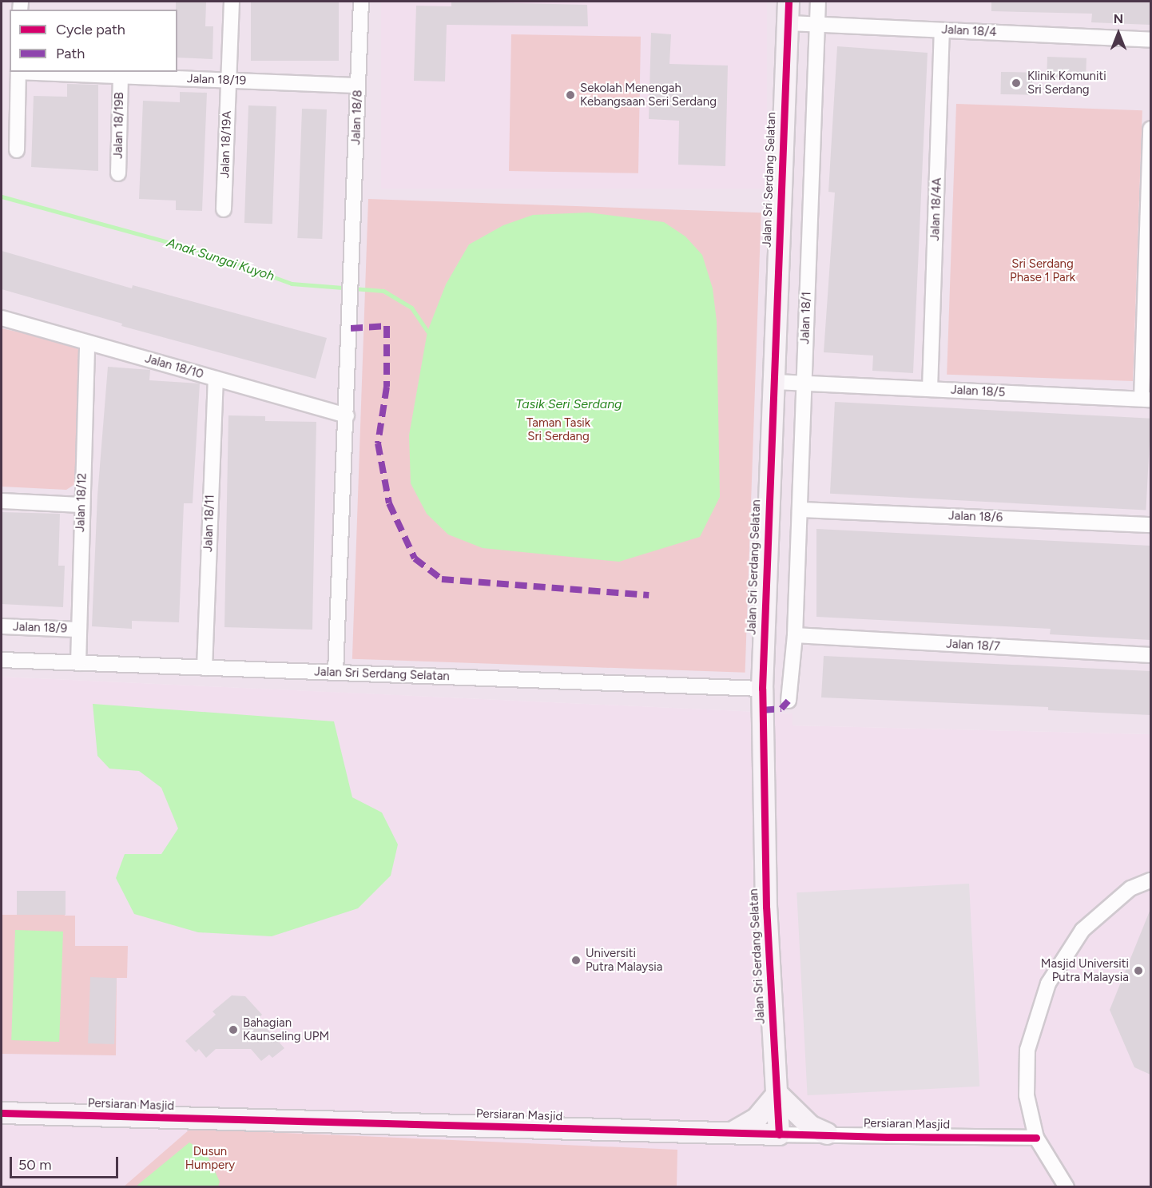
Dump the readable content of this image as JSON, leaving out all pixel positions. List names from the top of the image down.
{
  "streets": {
    "street": [
      "Jalan 18/4",
      "Jalan 18/19",
      "Jalan 18/8",
      "Jalan 18/19B",
      "Jalan 18/19A",
      "Jalan Sri Serdang Selatan",
      "Jalan 18/4A",
      "Jalan 18/1",
      "Jalan 18/10",
      "Jalan 18/5",
      "Jalan 18/12",
      "Jalan 18/6",
      "Jalan 18/11",
      "Jalan 18/9",
      "Jalan 18/7",
      "Persiaran Masjid"
    ]
  },
  "crossings": [
    ["Jalan 18/4", "Jalan Sri Serdang Selatan"],
    ["Jalan 18/4", "Jalan 18/4A"],
    ["Jalan 18/4", "Jalan 18/1"],
    ["Jalan 18/19", "Jalan 18/8"],
    ["Jalan 18/19", "Jalan 18/19B"],
    ["Jalan 18/19", "Jalan 18/19A"],
    ["Jalan 18/8", "Jalan Sri Serdang Selatan"],
    ["Jalan 18/8", "Jalan 18/10"],
    ["Jalan Sri Serdang Selatan", "Jalan 18/5"],
    ["Jalan Sri Serdang Selatan", "Jalan 18/12"],
    ["Jalan Sri Serdang Selatan", "Jalan 18/11"],
    ["Jalan Sri Serdang Selatan", "Persiaran Masjid"],
    ["Jalan 18/4A", "Jalan 18/5"],
    ["Jalan 18/1", "Jalan 18/5"],
    ["Jalan 18/1", "Jalan 18/6"],
    ["Jalan 18/1", "Jalan 18/7"],
    ["Jalan 18/10", "Jalan 18/12"],
    ["Jalan 18/10", "Jalan 18/11"],
    ["Jalan 18/12", "Jalan 18/9"]
  ],
  "water": ["Anak Sungai Kuyoh", "Tasik Seri Serdang"],
  "parks": ["Sri Serdang Phase 1 Park", "Taman Tasik Sri Serdang", "Dusun Humpery"],
  "places": [
    "Klinik Komuniti Sri Serdang",
    "Sekolah Menengah Kebangsaan Seri Serdang",
    "Universiti Putra Malaysia",
    "Masjid Universiti Putra Malaysia",
    "Bahagian Kaunseling UPM"
  ],
  "legend": ["Cycle path", "Path"],
  "scale_bar": "50 m",
  "north": "top"
}
